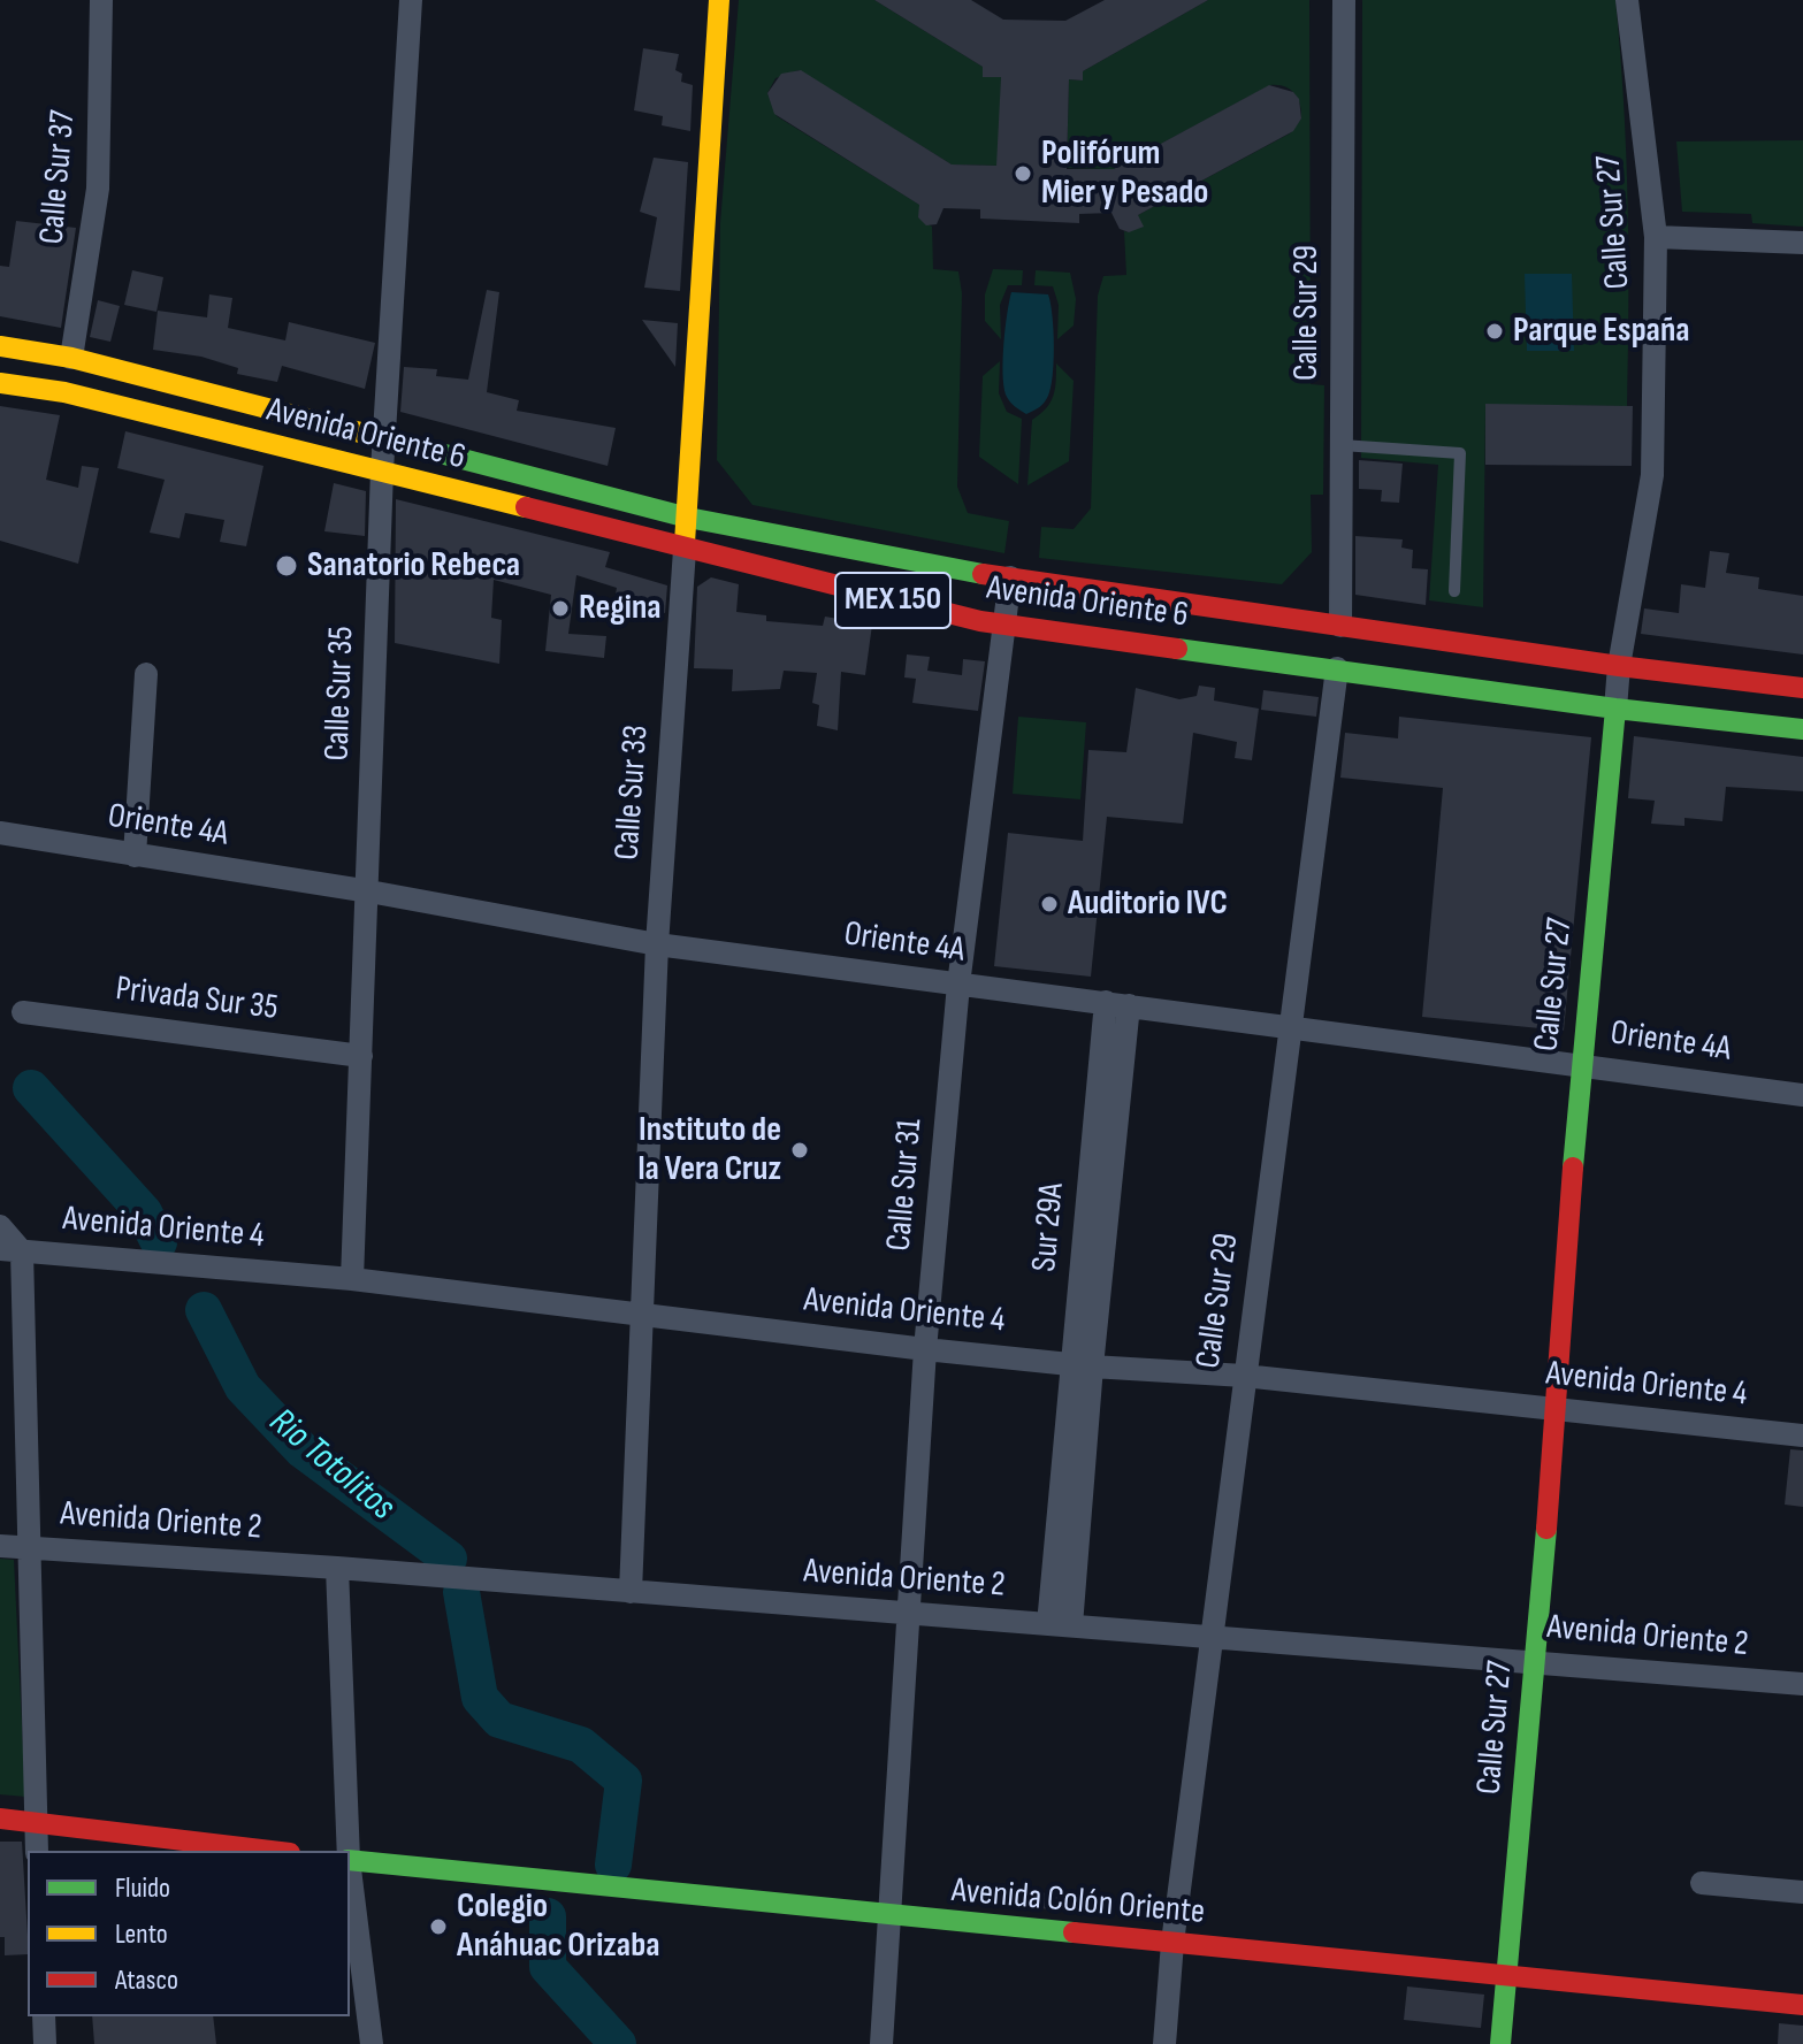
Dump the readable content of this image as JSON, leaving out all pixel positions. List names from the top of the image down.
{
  "streets": {
    "street": [
      "Calle Sur 37",
      "Calle Sur 27",
      "Calle Sur 29",
      "Avenida Oriente 6",
      "MEX 150",
      "Calle Sur 35",
      "Calle Sur 33",
      "Oriente 4A",
      "Privada Sur 35",
      "Calle Sur 31",
      "Sur 29A",
      "Avenida Oriente 4",
      "Avenida Oriente 2",
      "Avenida Colón Oriente"
    ]
  },
  "crossings": [
    ["Calle Sur 37", "Avenida Oriente 6"],
    ["Calle Sur 27", "Avenida Oriente 6"],
    ["Calle Sur 27", "Oriente 4A"],
    ["Calle Sur 27", "Avenida Oriente 4"],
    ["Calle Sur 27", "Avenida Oriente 2"],
    ["Calle Sur 27", "Avenida Colón Oriente"],
    ["Calle Sur 29", "Avenida Oriente 6"],
    ["Calle Sur 29", "Oriente 4A"],
    ["Calle Sur 29", "Avenida Oriente 4"],
    ["Calle Sur 29", "Avenida Oriente 2"],
    ["Calle Sur 29", "Avenida Colón Oriente"],
    ["Avenida Oriente 6", "Calle Sur 35"],
    ["Avenida Oriente 6", "Calle Sur 33"],
    ["Avenida Oriente 6", "Calle Sur 31"],
    ["Calle Sur 35", "Oriente 4A"],
    ["Calle Sur 35", "Privada Sur 35"],
    ["Calle Sur 35", "Avenida Oriente 4"],
    ["Calle Sur 33", "Oriente 4A"],
    ["Calle Sur 33", "Avenida Oriente 4"],
    ["Calle Sur 33", "Avenida Oriente 2"],
    ["Oriente 4A", "Calle Sur 31"],
    ["Oriente 4A", "Sur 29A"],
    ["Calle Sur 31", "Avenida Oriente 4"],
    ["Calle Sur 31", "Avenida Oriente 2"],
    ["Calle Sur 31", "Avenida Colón Oriente"],
    ["Sur 29A", "Avenida Oriente 4"],
    ["Sur 29A", "Avenida Oriente 2"]
  ],
  "water": ["Rio Totolitos"],
  "places": [
    "Polifórum Mier y Pesado",
    "Parque España",
    "Sanatorio Rebeca",
    "Regina",
    "Auditorio IVC",
    "Instituto de la Vera Cruz",
    "Colegio Anáhuac Orizaba"
  ],
  "legend": ["Fluido", "Lento", "Atasco"]
}
